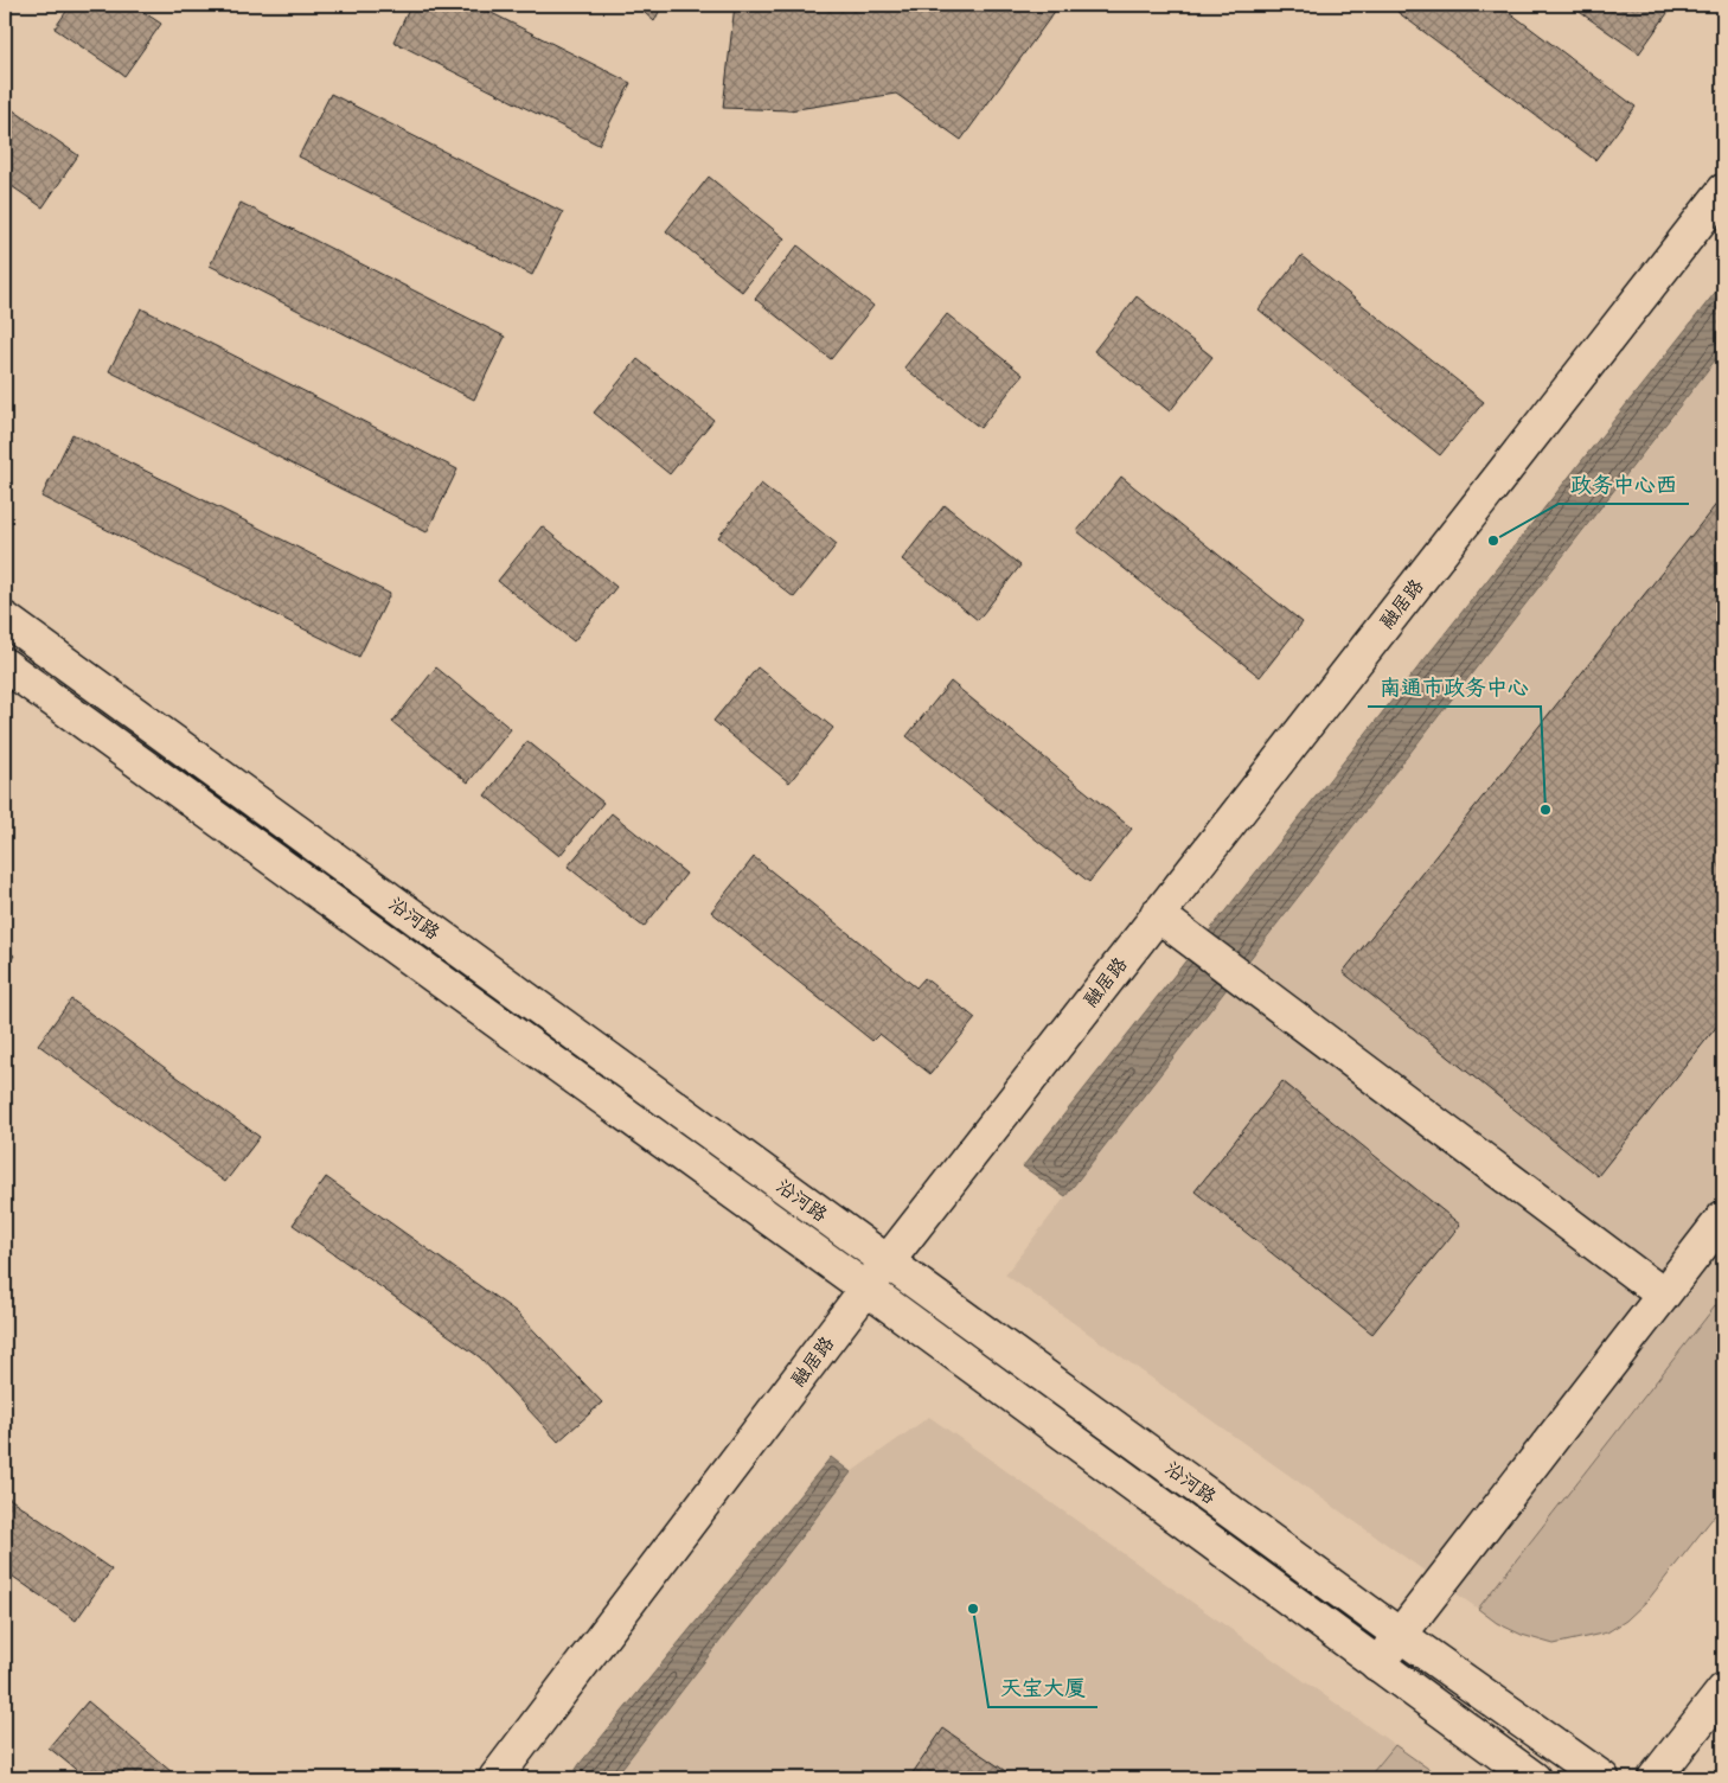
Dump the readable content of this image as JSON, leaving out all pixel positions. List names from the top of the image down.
{
  "streets": {
    "street": ["融居路", "沿河路"]
  },
  "crossings": [
    ["融居路", "沿河路"]
  ],
  "places": ["政务中心西", "南通市政务中心", "天宝大厦"]
}
